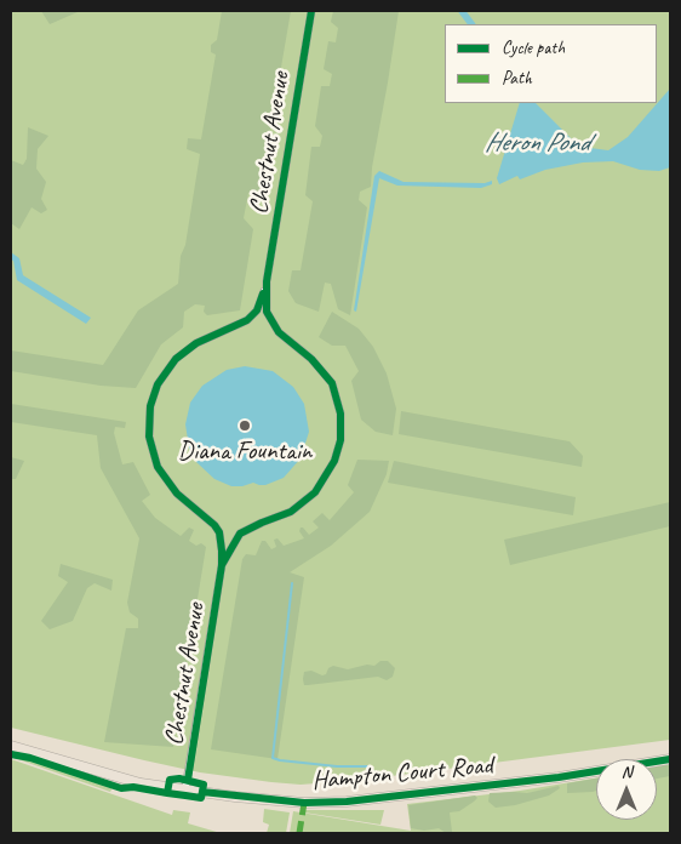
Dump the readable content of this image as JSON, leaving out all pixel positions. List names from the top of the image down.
{
  "streets": {
    "main road": ["Hampton Court Road"],
    "street": ["Chestnut Avenue"]
  },
  "crossings": [
    ["Chestnut Avenue", "Hampton Court Road"]
  ],
  "water": ["Heron Pond"],
  "places": ["Diana Fountain"],
  "legend": ["Cycle path", "Path"],
  "north": "top"
}
